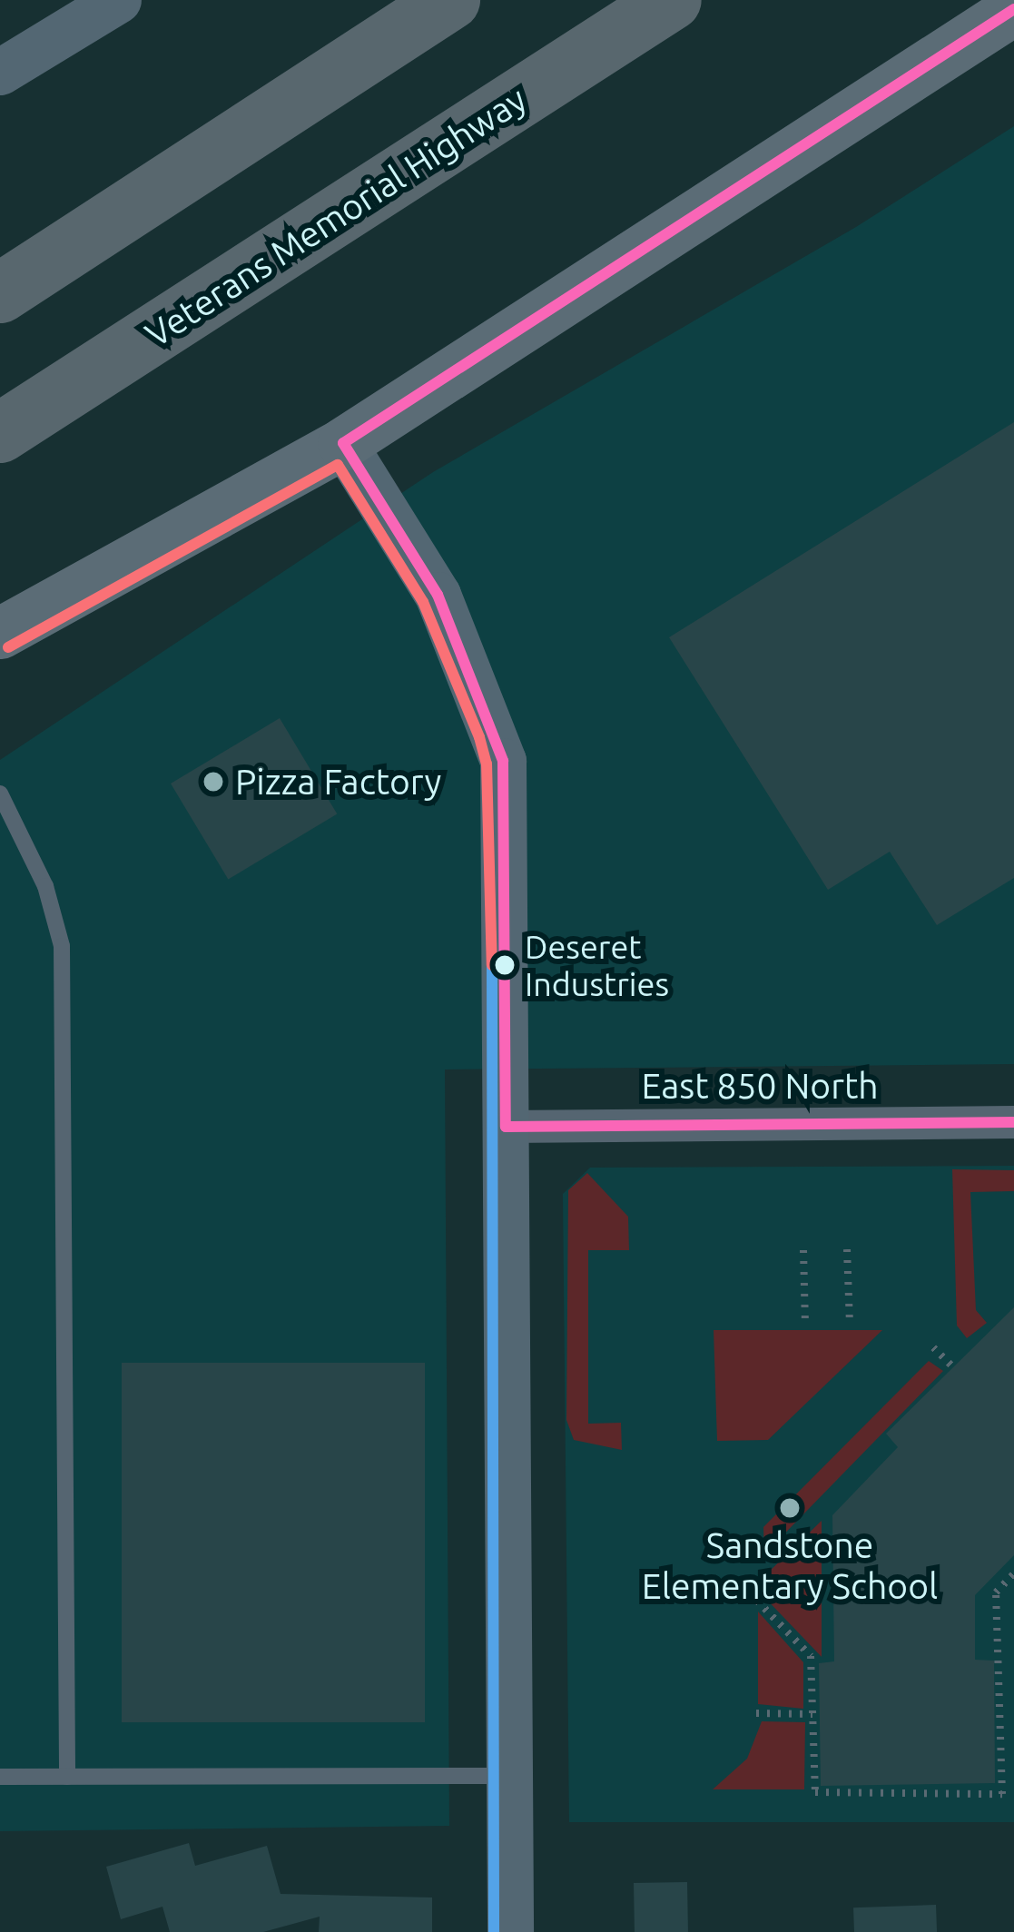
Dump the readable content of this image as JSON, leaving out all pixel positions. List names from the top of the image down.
{
  "streets": {
    "highway": ["Veterans Memorial Highway"],
    "street": ["East 850 North"]
  },
  "places": ["Pizza Factory", "Deseret Industries", "Sandstone Elementary School"]
}
